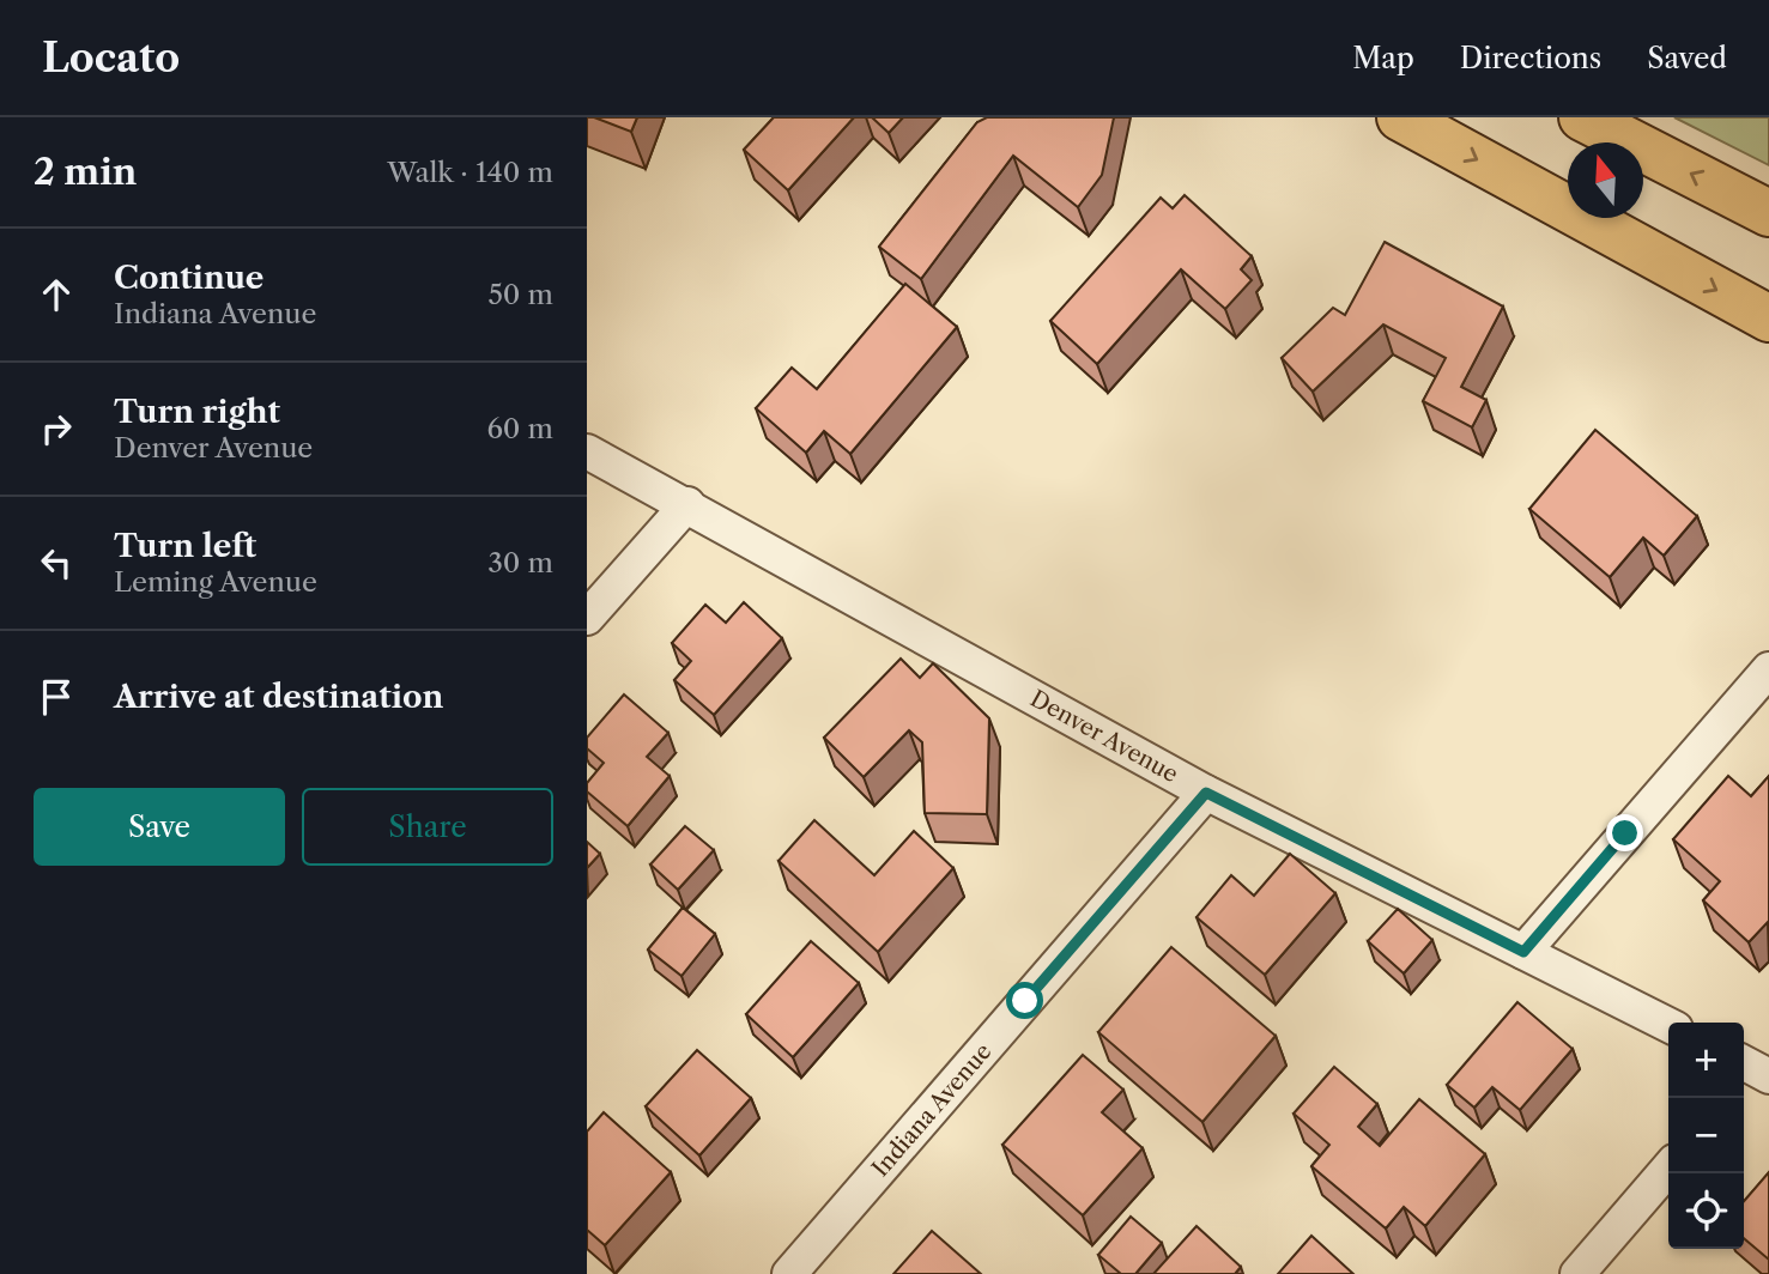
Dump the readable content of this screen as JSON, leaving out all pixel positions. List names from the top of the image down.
{
  "streets": {
    "street": ["Denver Avenue", "Indiana Avenue"]
  },
  "crossings": [
    ["Denver Avenue", "Indiana Avenue"]
  ],
  "north": "top",
  "page": {
    "header": "Locato",
    "nav": ["Map", "Directions", "Saved"],
    "heading": ["2 min", "Walk · 140 m"],
    "list": [
      ["Continue", "Indiana Avenue", "50 m"],
      ["Turn right", "Denver Avenue", "60 m"],
      ["Turn left", "Leming Avenue", "30 m"],
      "Arrive at destination"
    ],
    "buttons": ["Save", "Share"],
    "map_buttons": ["+", "−"]
  }
}
